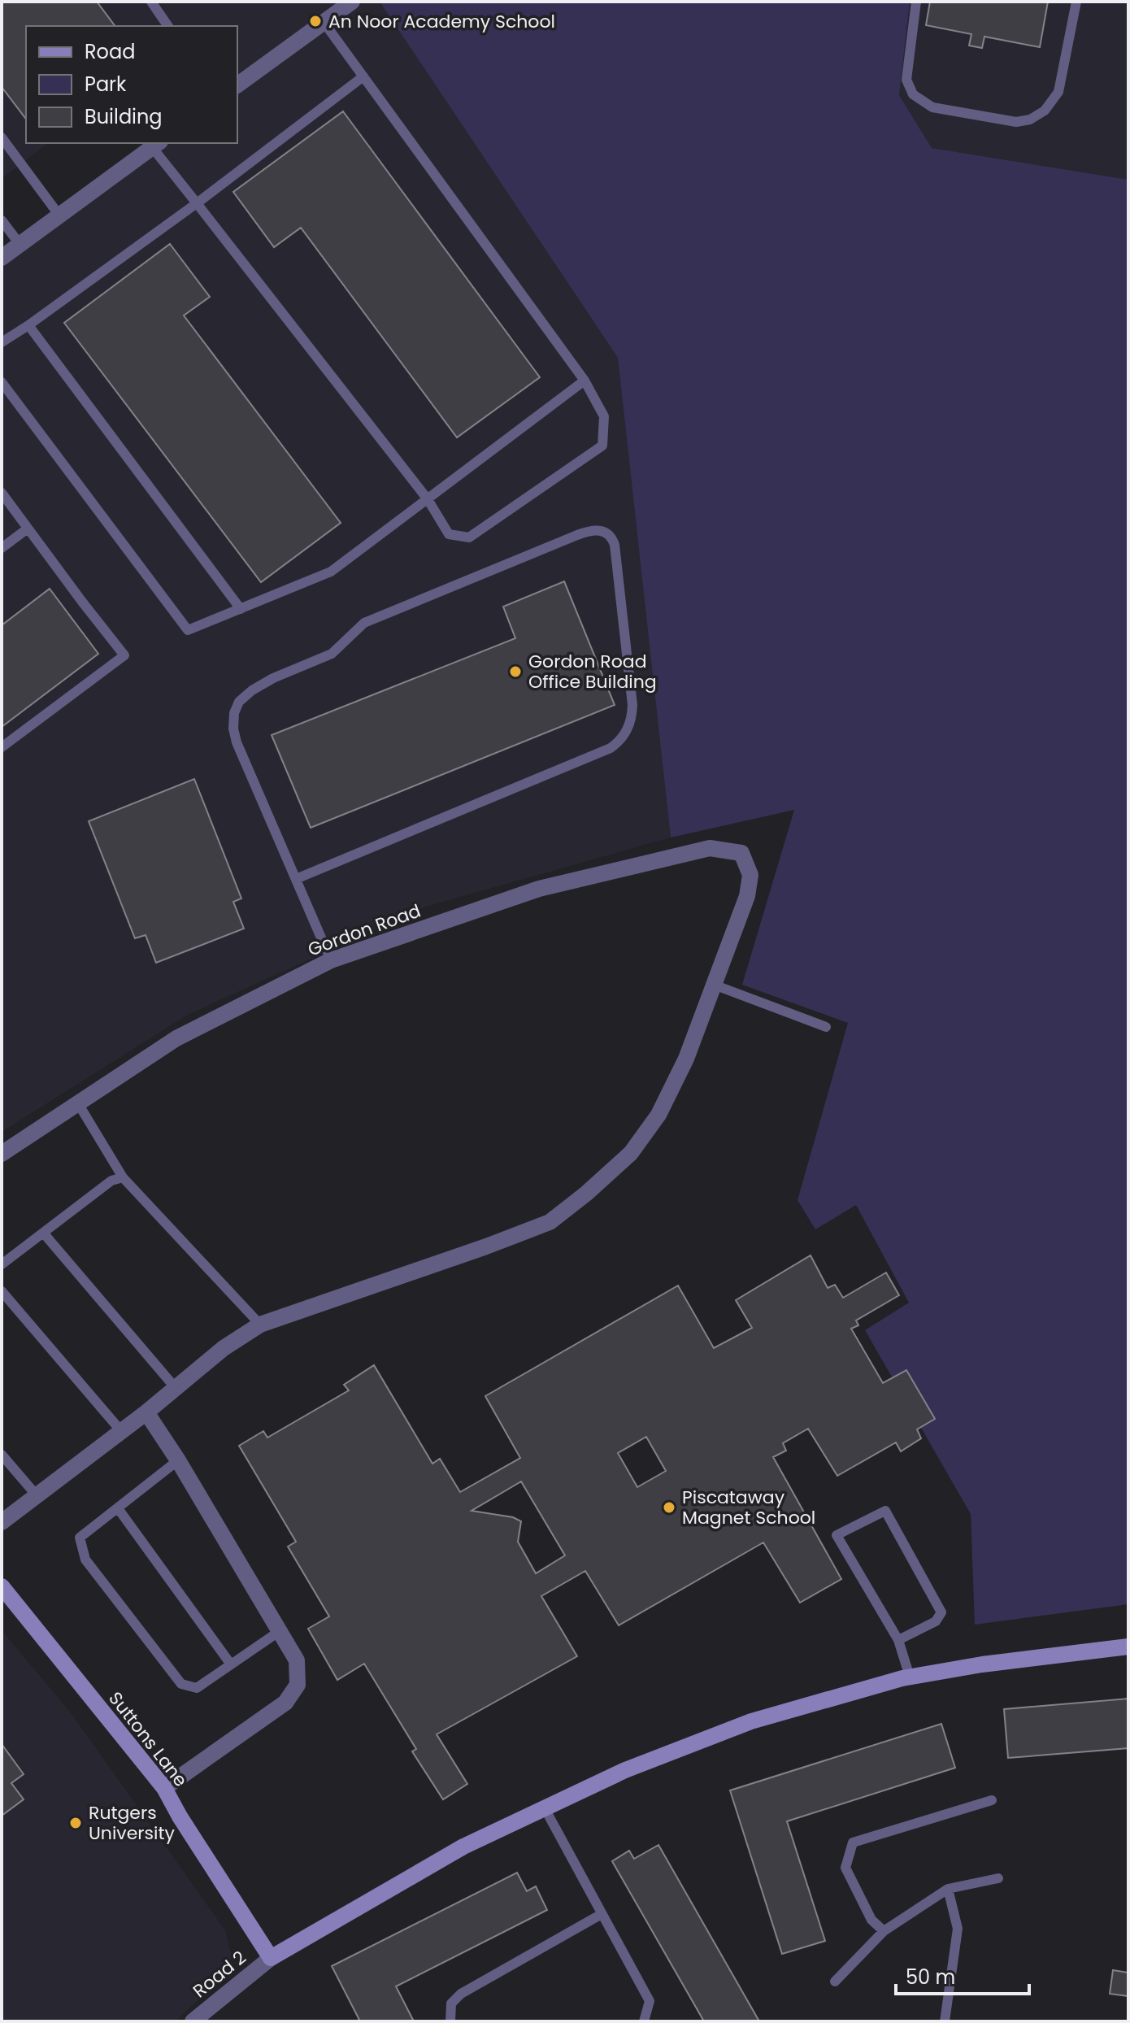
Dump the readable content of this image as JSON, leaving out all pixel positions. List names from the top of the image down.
{
  "streets": {
    "street": ["Gordon Road", "Suttons Lane", "Road 2"]
  },
  "crossings": [
    ["Suttons Lane", "Road 2"]
  ],
  "places": [
    "An Noor Academy School",
    "Gordon Road Office Building",
    "Piscataway Magnet School",
    "Rutgers University"
  ],
  "legend": ["Road", "Park", "Building"],
  "scale_bar": "50 m"
}
